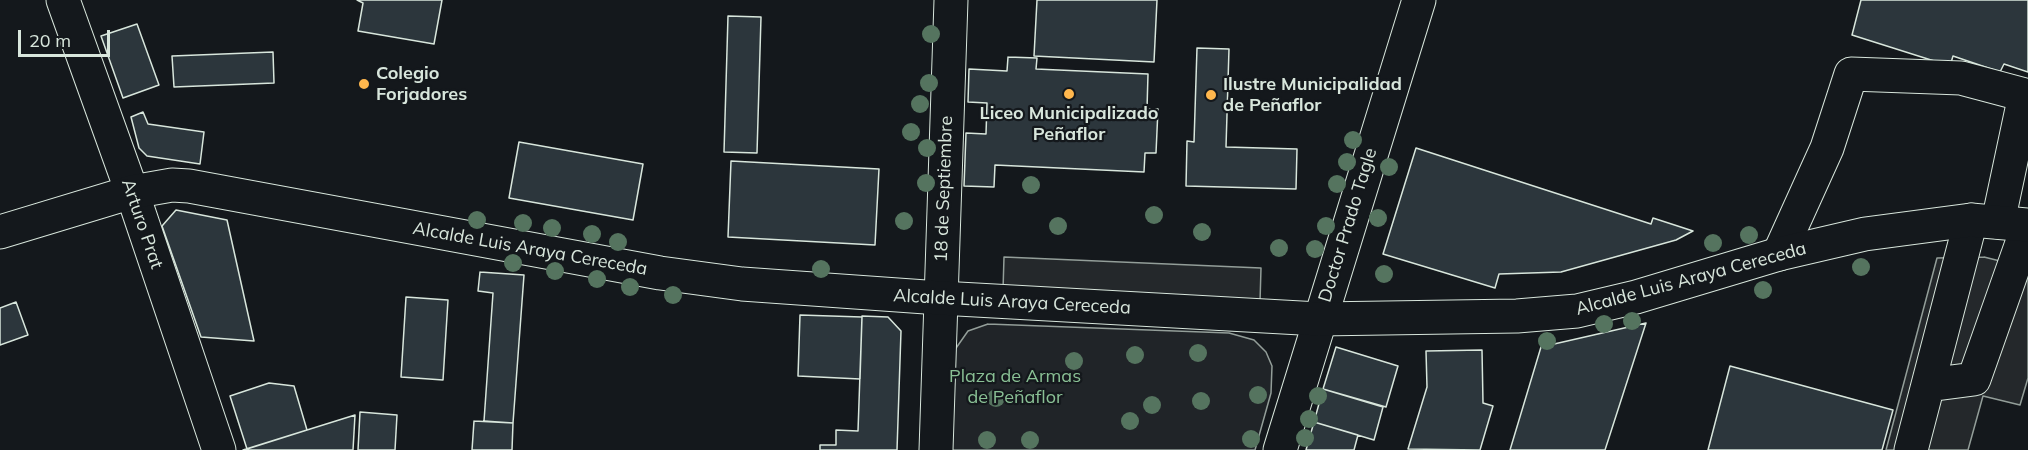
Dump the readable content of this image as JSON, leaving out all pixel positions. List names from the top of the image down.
{
  "streets": {
    "main road": [
      "18 de Septiembre",
      "Arturo Prat",
      "Doctor Prado Tagle",
      "Alcalde Luis Araya Cereceda"
    ]
  },
  "crossings": [
    ["18 de Septiembre", "Alcalde Luis Araya Cereceda"],
    ["Arturo Prat", "Alcalde Luis Araya Cereceda"],
    ["Doctor Prado Tagle", "Alcalde Luis Araya Cereceda"]
  ],
  "parks": ["Plaza de Armas de Peñaflor"],
  "places": ["Colegio Forjadores", "Liceo Municipalizado Peñaflor", "Ilustre Municipalidad de Peñaflor"],
  "scale_bar": "20 m"
}
